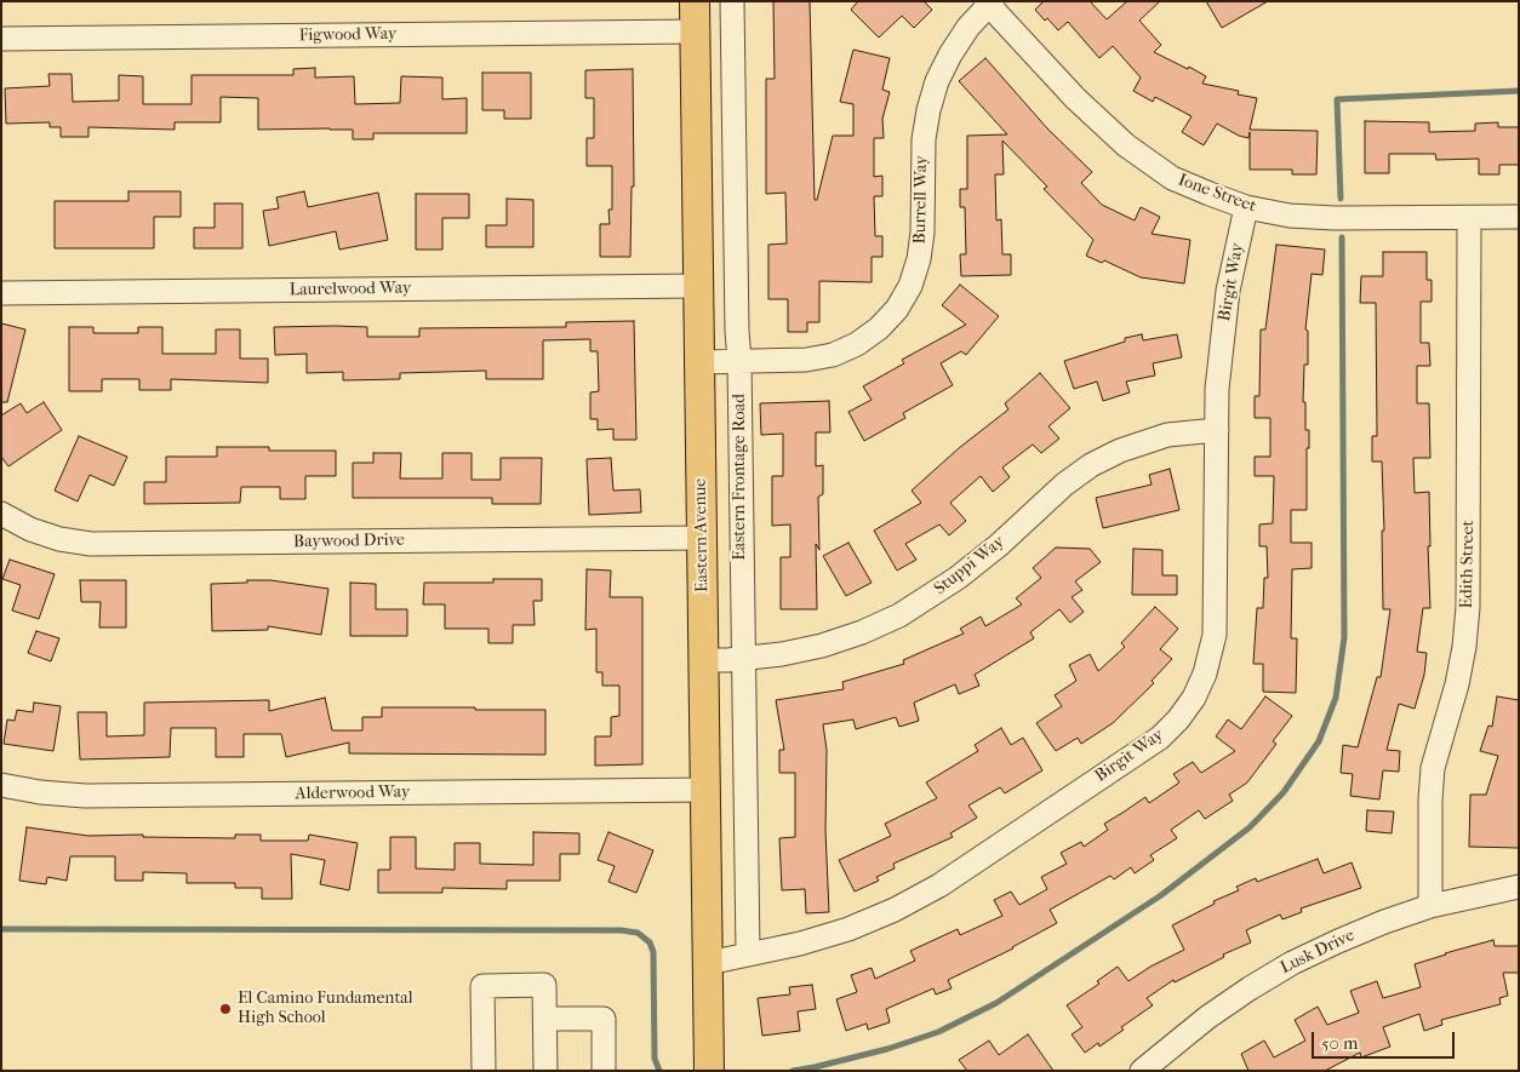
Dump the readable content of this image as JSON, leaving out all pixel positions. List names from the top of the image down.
{
  "streets": {
    "main road": ["Eastern Avenue"],
    "street": [
      "Figwood Way",
      "Ione Street",
      "Burrell Way",
      "Birgit Way",
      "Laurelwood Way",
      "Eastern Frontage Road",
      "Baywood Drive",
      "Edith Street",
      "Stuppi Way",
      "Alderwood Way",
      "Lusk Drive"
    ]
  },
  "crossings": [
    ["Figwood Way", "Eastern Avenue"],
    ["Ione Street", "Burrell Way"],
    ["Ione Street", "Birgit Way"],
    ["Ione Street", "Edith Street"],
    ["Burrell Way", "Eastern Frontage Road"],
    ["Burrell Way", "Eastern Avenue"],
    ["Birgit Way", "Eastern Frontage Road"],
    ["Birgit Way", "Eastern Avenue"],
    ["Birgit Way", "Stuppi Way"],
    ["Laurelwood Way", "Eastern Avenue"],
    ["Eastern Frontage Road", "Stuppi Way"],
    ["Eastern Avenue", "Baywood Drive"],
    ["Eastern Avenue", "Stuppi Way"],
    ["Eastern Avenue", "Alderwood Way"],
    ["Edith Street", "Lusk Drive"]
  ],
  "places": ["El Camino Fundamental High School"],
  "scale_bar": "50 m"
}
